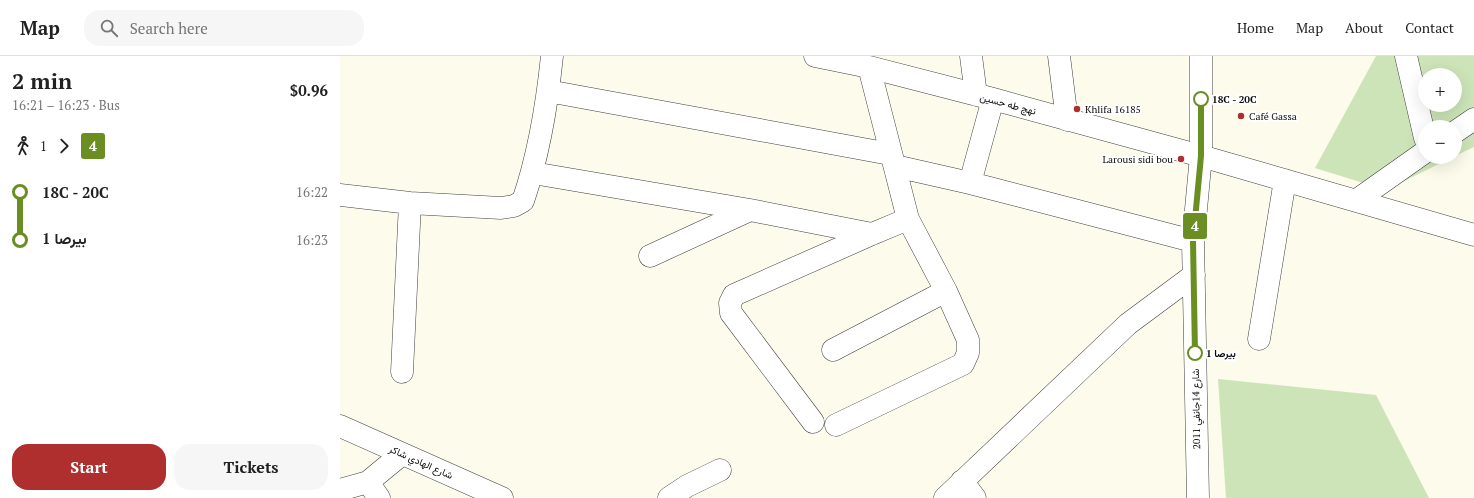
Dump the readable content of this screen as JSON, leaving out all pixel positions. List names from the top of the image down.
{
  "streets": {
    "street": ["نهج طه حسين", "شارع 14جانفي 2011", "شارع الهادي شاكر"]
  },
  "crossings": [
    ["نهج طه حسين", "شارع 14جانفي 2011"]
  ],
  "places": [
    "18C - 20C",
    "Khlifa 16185",
    "Café Gassa",
    "Larousi sidi bou",
    "بيرصا 1"
  ],
  "lines": ["bus line 4"],
  "page": {
    "header": "Map",
    "search": "Search here",
    "nav": [
      "Home",
      "Map",
      "About",
      "Contact"
    ],
    "heading": ["2 min", "16:21 – 16:23 · Bus", "$0.96"],
    "on_map": "4",
    "map_buttons": ["+", "−"],
    "legs": ["1", "4"],
    "list": [
      {
        "name": "18C - 20C",
        "value": "16:22"
      },
      {
        "name": "بيرصا 1",
        "value": "16:23"
      }
    ],
    "buttons": ["Start", "Tickets"]
  }
}
